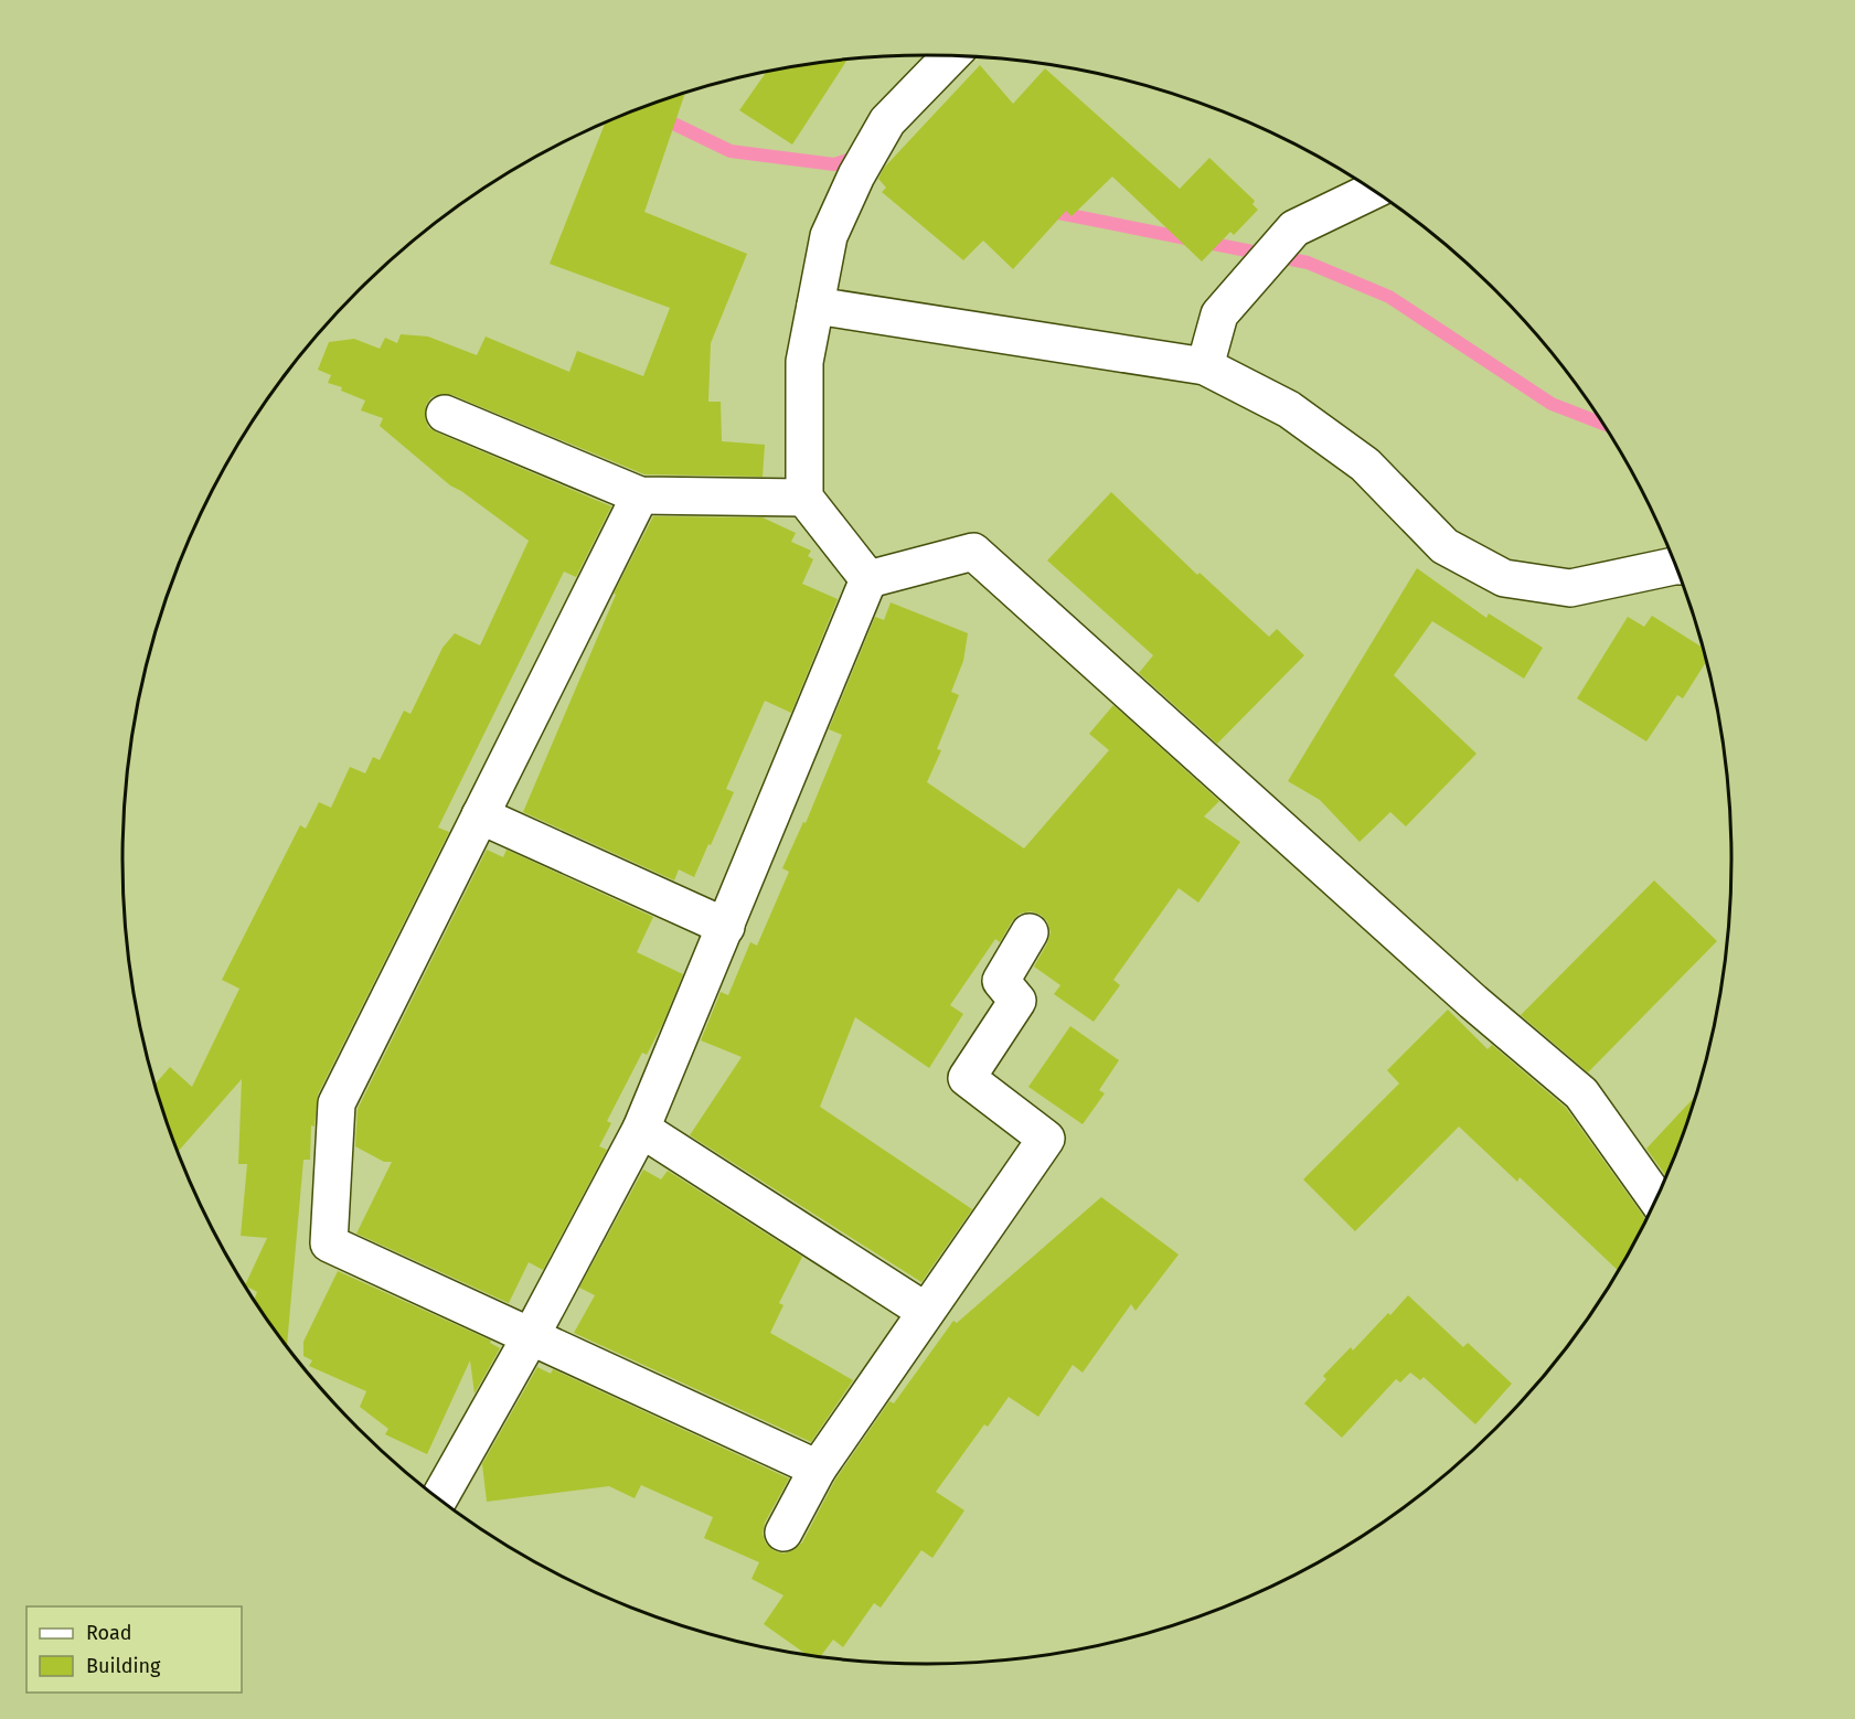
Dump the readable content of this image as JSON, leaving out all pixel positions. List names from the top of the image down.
{
  "legend": ["Road", "Building"]
}
